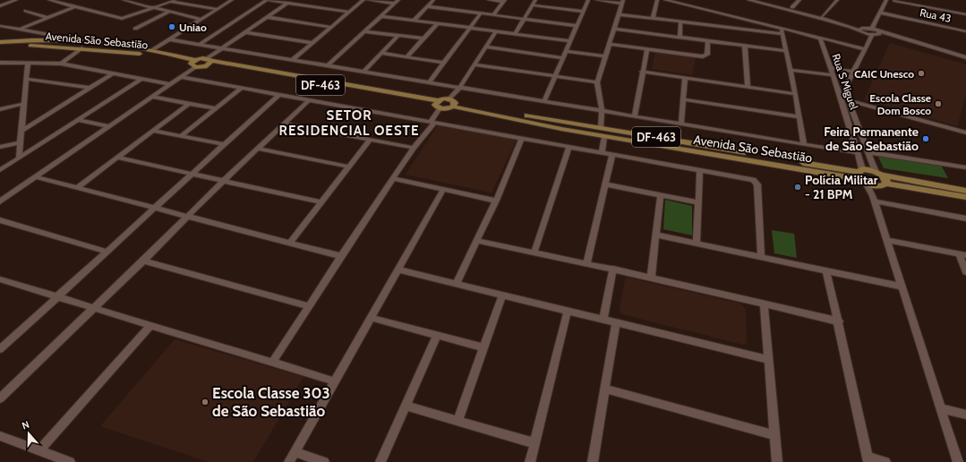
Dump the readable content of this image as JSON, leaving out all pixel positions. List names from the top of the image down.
{
  "streets": {
    "main road": ["Avenida São Sebastião", "DF-463"],
    "street": ["Rua 43", "Rua S Miguel"]
  },
  "crossings": [
    ["Avenida São Sebastião", "Rua S Miguel"],
    ["Avenida São Sebastião", "DF-463"],
    ["Rua S Miguel", "DF-463"]
  ],
  "districts": ["SETOR RESIDENCIAL OESTE"],
  "places": [
    "Uniao",
    "CAIC Unesco",
    "Escola Classe Dom Bosco",
    "Feira Permanente de São Sebastião",
    "Polícia Militar - 21 BPM",
    "Escola Classe 303 de São Sebastião"
  ],
  "north": "top"
}
